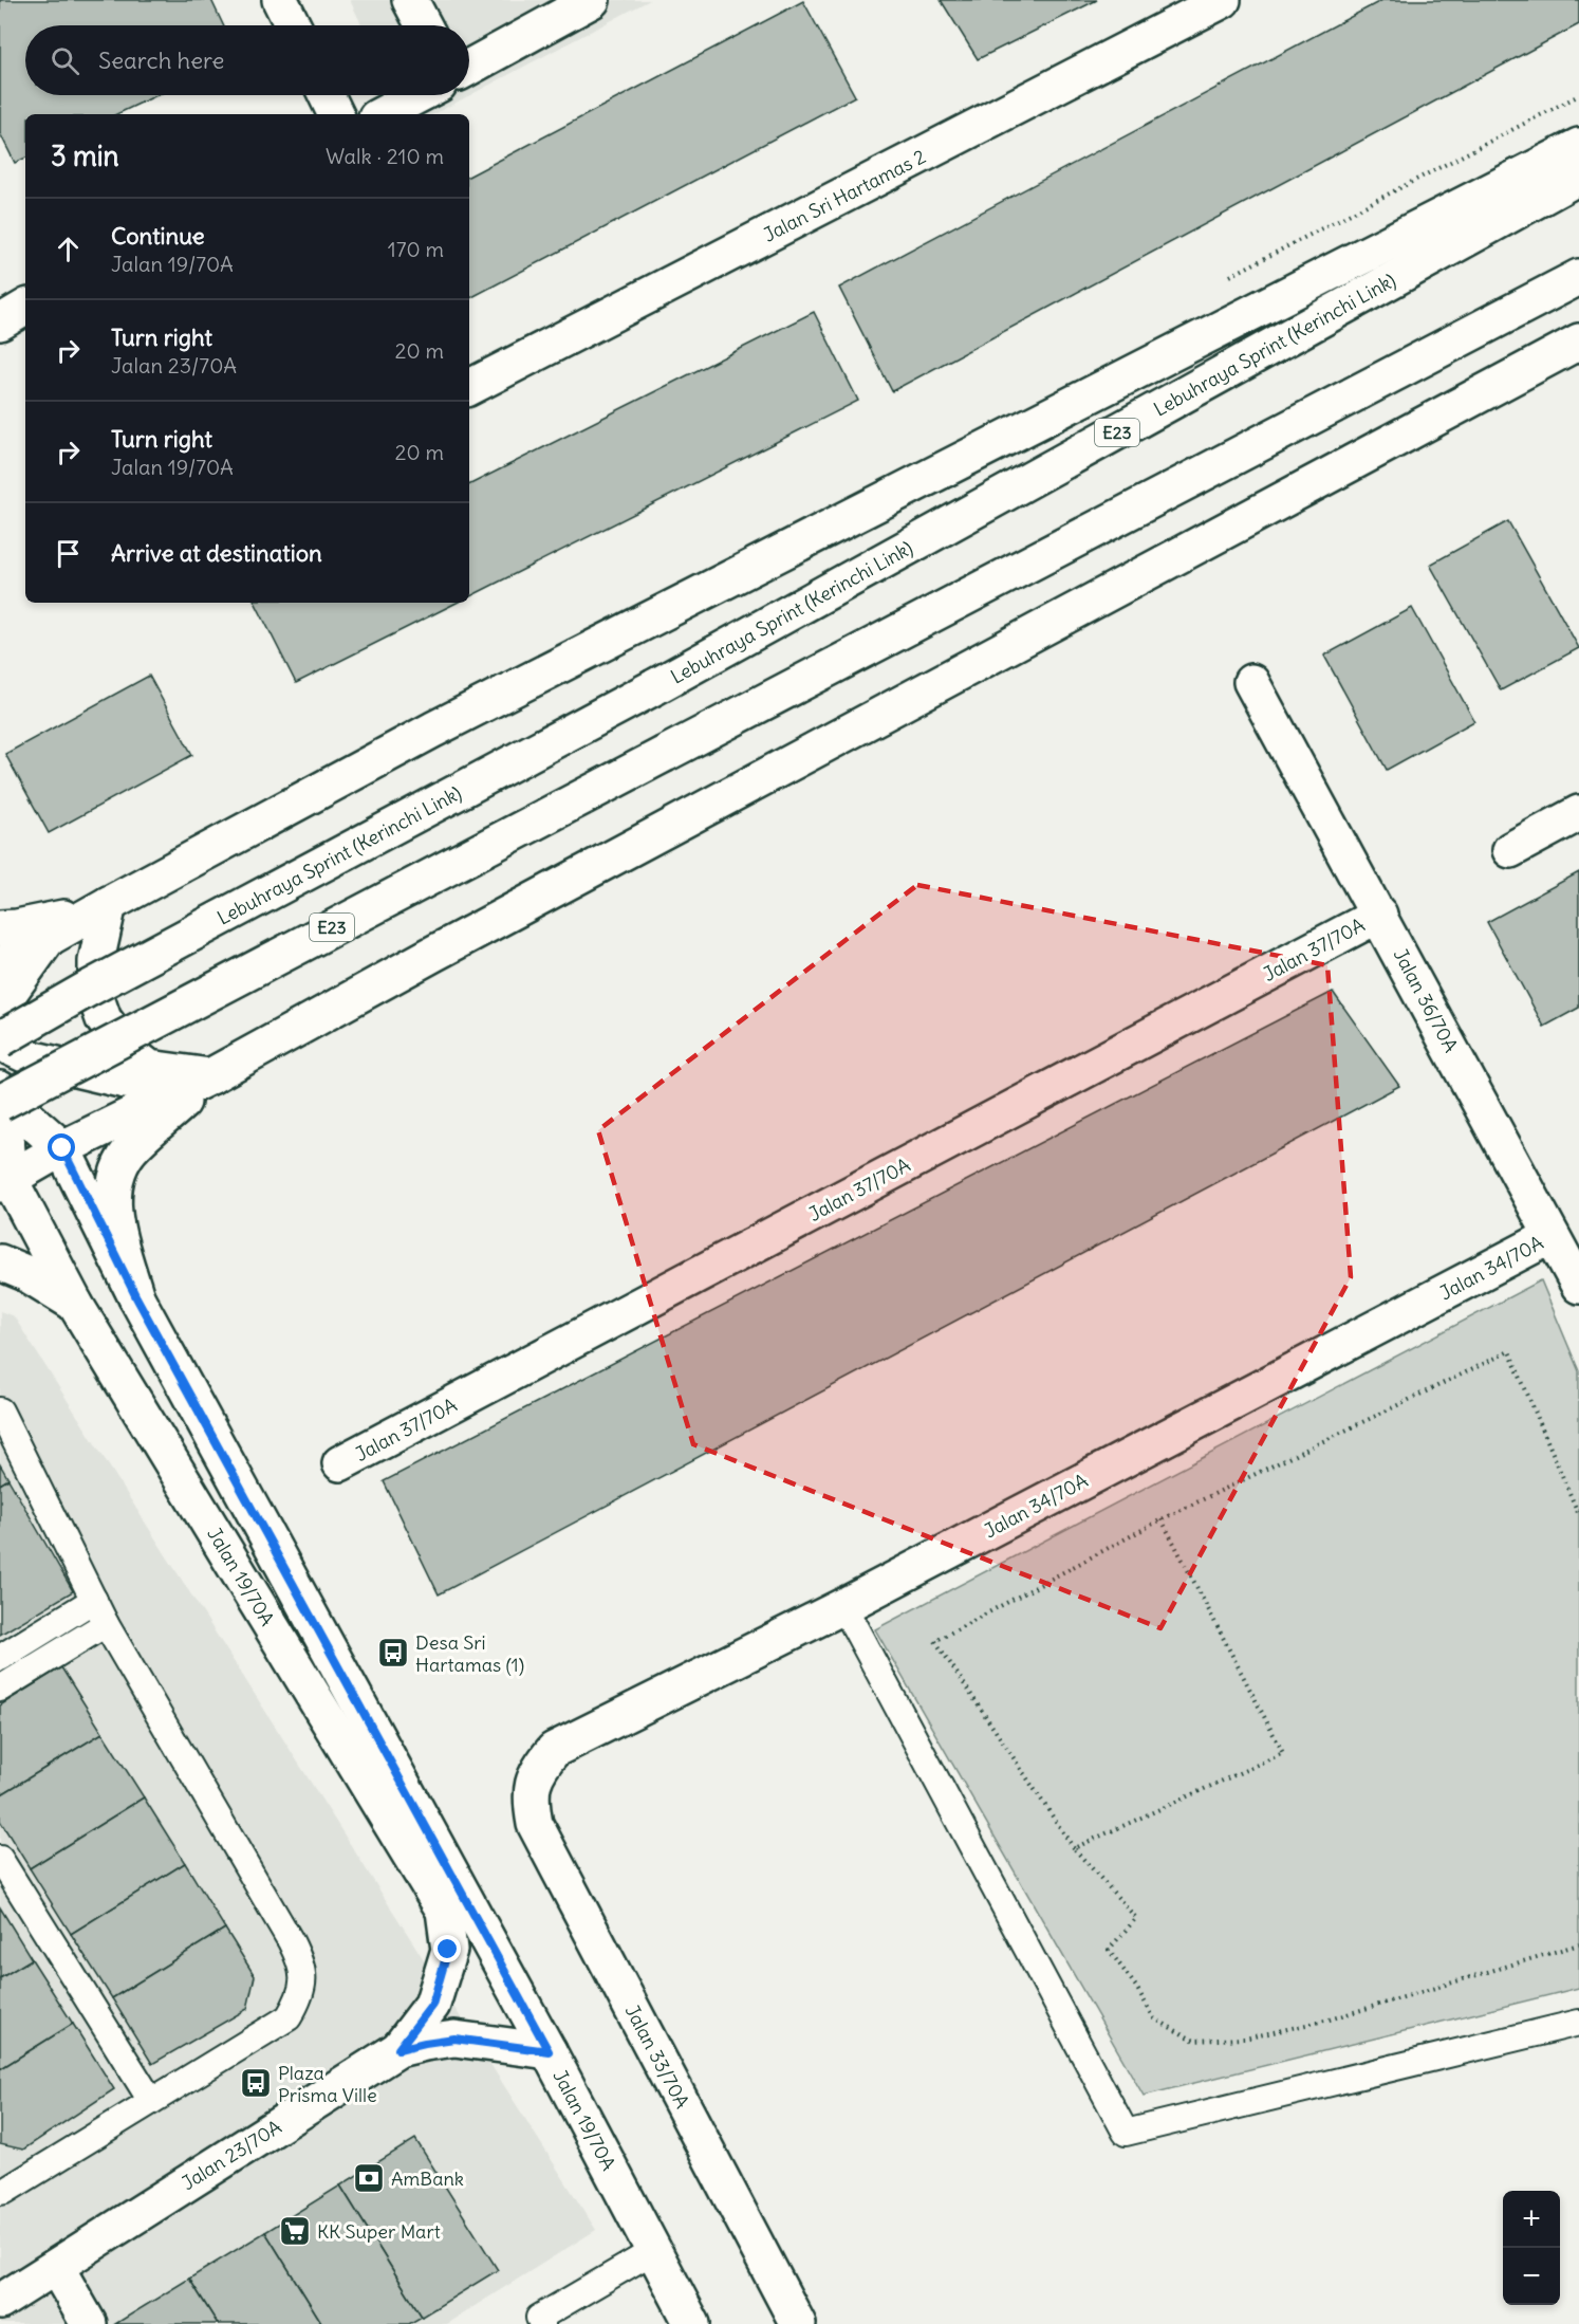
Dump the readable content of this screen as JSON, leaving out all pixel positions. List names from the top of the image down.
{
  "streets": {
    "main road": [
      "Jalan Sri Hartamas 2",
      "Lebuhraya Sprint (Kerinchi Link)",
      "E23",
      "Jalan 37/70A",
      "Jalan 36/70A",
      "Jalan 34/70A",
      "Jalan 19/70A",
      "Jalan 33/70A",
      "Jalan 23/70A"
    ]
  },
  "crossings": [
    ["E23", "Jalan 19/70A"],
    ["Jalan 37/70A", "Jalan 36/70A"],
    ["Jalan 36/70A", "Jalan 34/70A"],
    ["Jalan 34/70A", "Jalan 33/70A"],
    ["Jalan 19/70A", "Jalan 23/70A"]
  ],
  "places": {
    "bus stop": ["Desa Sri Hartamas (1)", "Plaza Prisma Ville"],
    "bank": ["AmBank"],
    "supermarket": ["KK Super Mart"]
  },
  "page": {
    "search": "Search here",
    "heading": ["3 min", "Walk · 210 m"],
    "list": [
      ["Continue", "Jalan 19/70A", "170 m"],
      ["Turn right", "Jalan 23/70A", "20 m"],
      ["Turn right", "Jalan 19/70A", "20 m"],
      "Arrive at destination"
    ],
    "map_buttons": ["+", "−"]
  }
}
